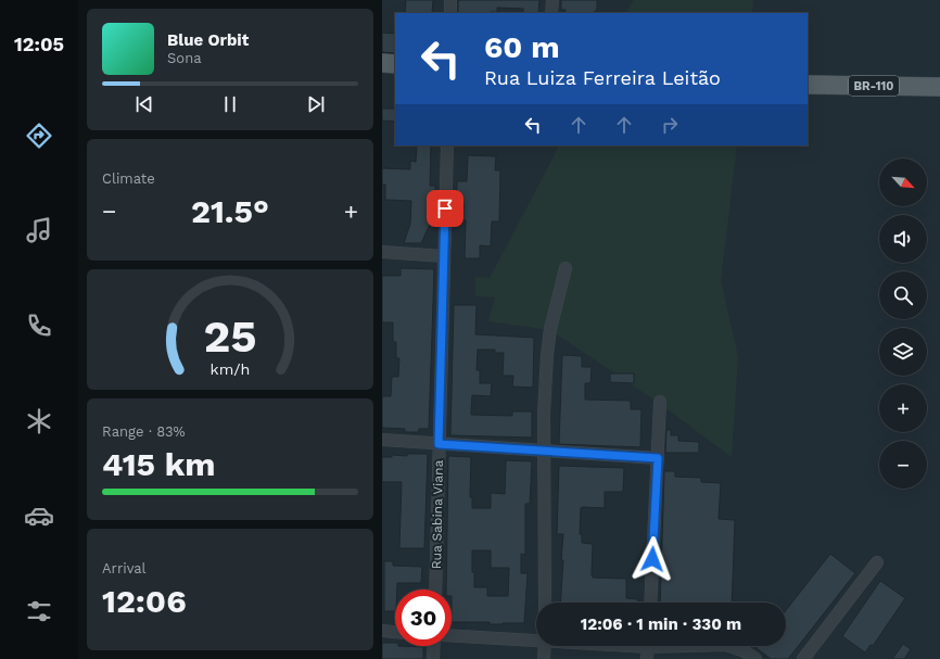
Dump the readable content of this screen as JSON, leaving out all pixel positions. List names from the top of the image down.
{
  "streets": {
    "main road": ["BR-110"],
    "street": ["Rua Sabina Viana"]
  },
  "north": "bottom right",
  "page": {
    "tabs": "12:05",
    "turn": ["60 m", "Rua Luiza Ferreira Leitão"],
    "song": ["Blue Orbit", "Sona"],
    "tile": [
      "Climate",
      ["Range · 83%", "415 km"],
      ["Arrival", "12:06"]
    ],
    "map_buttons": ["+", "−"],
    "heat": ["−", "21.5°", "+"],
    "limit": "30",
    "trip": "12:06 · 1 min · 330 m",
    "gauge": ["25", "km/h"]
  }
}
